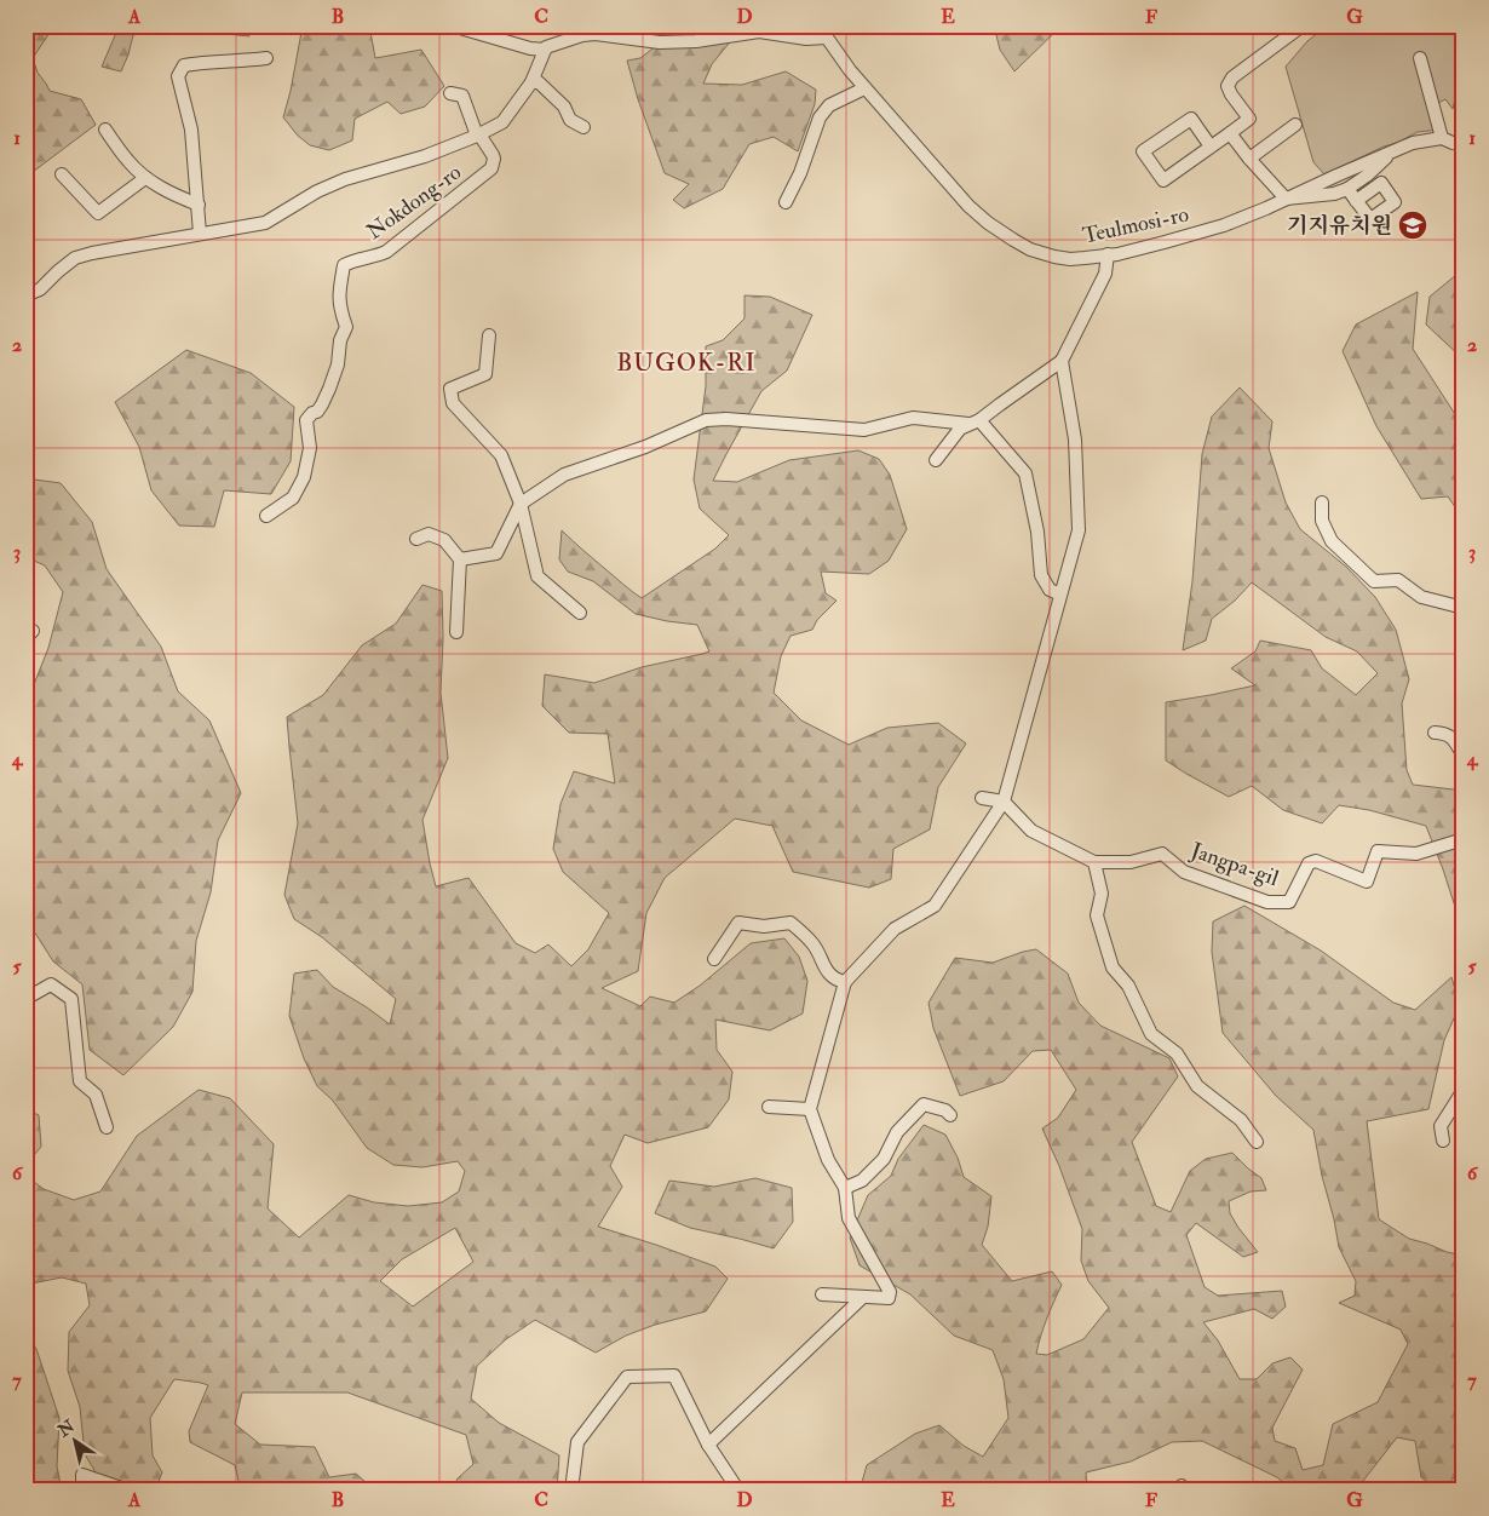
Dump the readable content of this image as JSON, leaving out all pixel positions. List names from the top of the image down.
{
  "streets": {
    "street": ["Nokdong-ro", "Teulmosi-ro", "Jangpa-gil"]
  },
  "districts": ["BUGOK-RI"],
  "places": {
    "school or university": ["기지유치원"]
  },
  "north": "top left",
  "grid": {
    "columns": [
      "A",
      "B",
      "C",
      "D",
      "E",
      "F",
      "G"
    ],
    "rows": [
      "1",
      "2",
      "3",
      "4",
      "5",
      "6",
      "7"
    ]
  }
}
